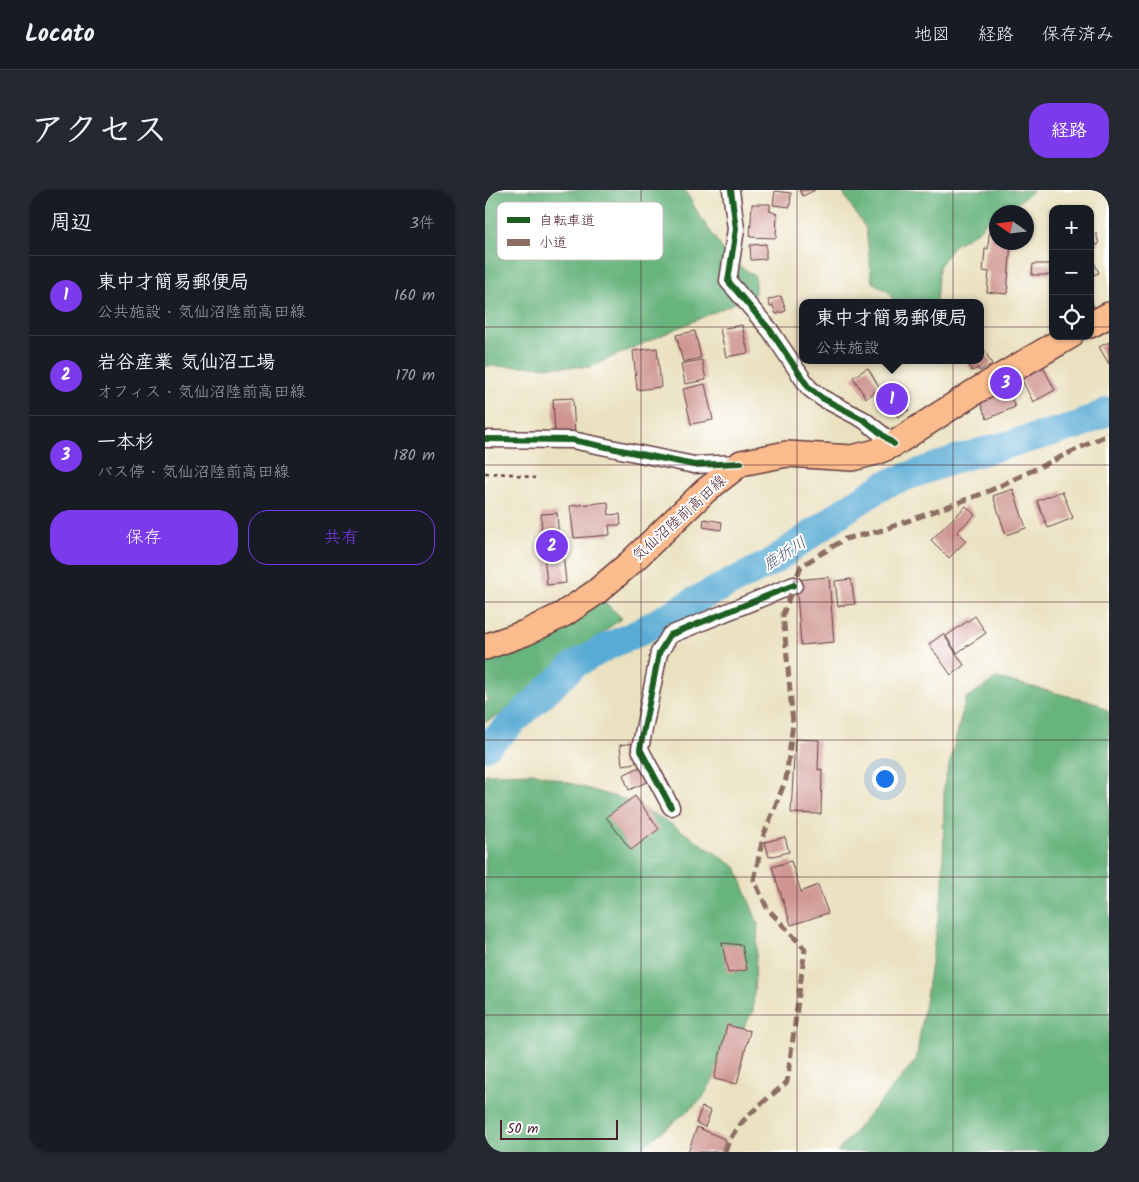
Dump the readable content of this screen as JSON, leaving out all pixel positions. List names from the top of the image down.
{
  "streets": {
    "main road": ["気仙沼陸前高田線"]
  },
  "water": ["鹿折川"],
  "legend": ["自転車道", "小道"],
  "scale_bar": "50 m",
  "north": "left",
  "page": {
    "header": "Locato",
    "nav": ["地図", "経路", "保存済み"],
    "title": "アクセス",
    "buttons": [
      "経路",
      ["保存", "共有"]
    ],
    "heading": ["周辺", "3件"],
    "map_buttons": ["+", "−"],
    "list": [
      {
        "mark": "1",
        "name": "東中才簡易郵便局",
        "note": "公共施設 · 気仙沼陸前高田線",
        "value": "160 m"
      },
      {
        "mark": "2",
        "name": "岩谷産業 気仙沼工場",
        "note": "オフィス · 気仙沼陸前高田線",
        "value": "170 m"
      },
      {
        "mark": "3",
        "name": "一本杉",
        "note": "バス停 · 気仙沼陸前高田線",
        "value": "180 m"
      }
    ],
    "popup": ["東中才簡易郵便局", "公共施設"],
    "pins": ["3", "1", "2"],
    "scale": "50 m"
  }
}
